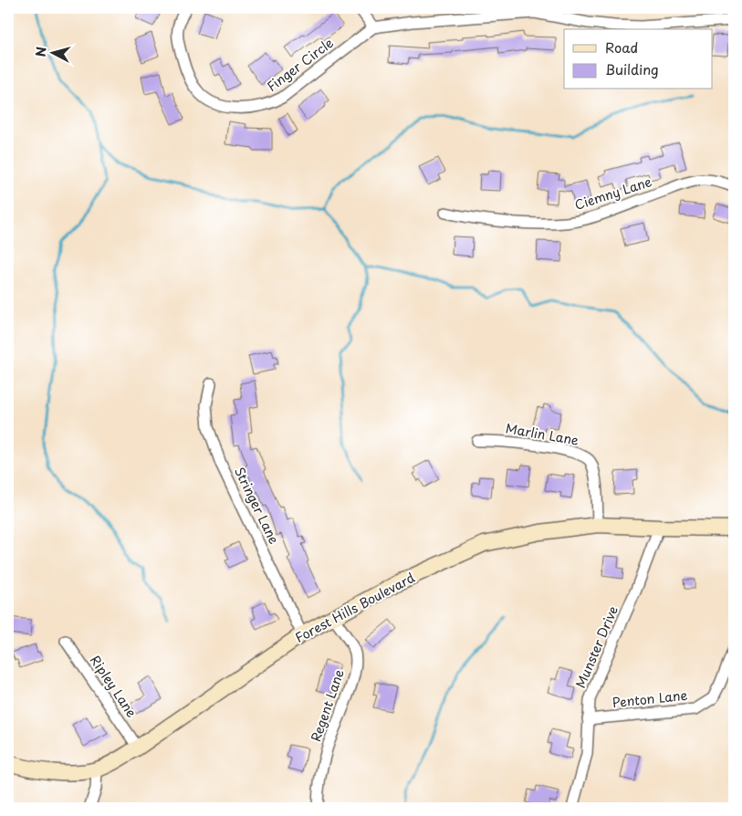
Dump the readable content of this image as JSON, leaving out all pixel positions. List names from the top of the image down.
{
  "streets": {
    "main road": ["Forest Hills Boulevard"],
    "street": [
      "Finger Circle",
      "Ciemny Lane",
      "Marlin Lane",
      "Stringer Lane",
      "Munster Drive",
      "Ripley Lane",
      "Penton Lane",
      "Regent Lane"
    ]
  },
  "crossings": [
    ["Marlin Lane", "Forest Hills Boulevard"],
    ["Stringer Lane", "Forest Hills Boulevard"],
    ["Forest Hills Boulevard", "Munster Drive"],
    ["Forest Hills Boulevard", "Ripley Lane"],
    ["Forest Hills Boulevard", "Regent Lane"],
    ["Munster Drive", "Penton Lane"]
  ],
  "legend": ["Road", "Building"],
  "north": "left"
}
